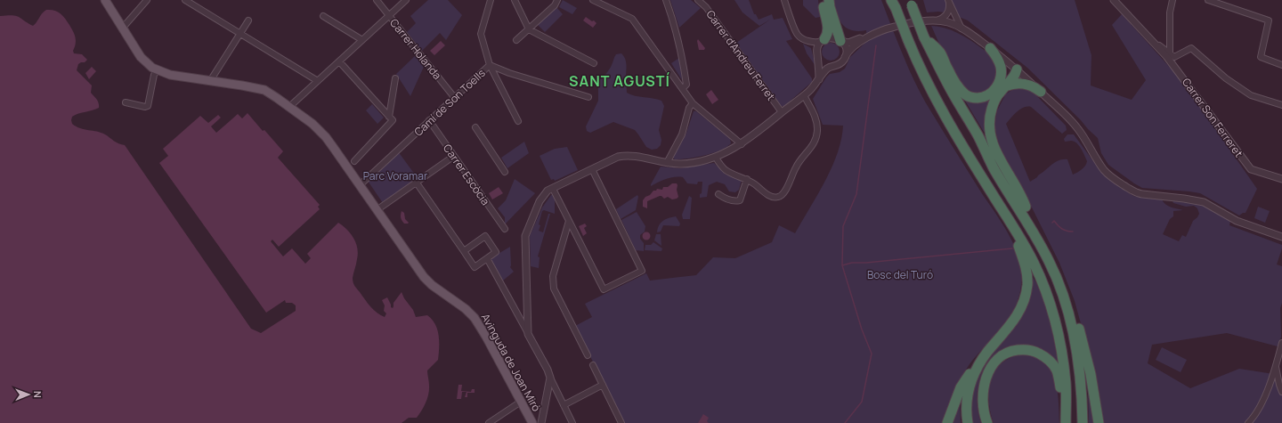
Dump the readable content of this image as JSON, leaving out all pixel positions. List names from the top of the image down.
{
  "streets": {
    "main road": ["Avinguda de Joan Miró"],
    "street": [
      "Carrer Holanda",
      "Carrer d'Andreu Ferret",
      "Camí de Son Toells",
      "Carrer Son Ferreret",
      "Carrer Escòcia"
    ]
  },
  "crossings": [
    ["Carrer Holanda", "Camí de Son Toells"],
    ["Camí de Son Toells", "Carrer Escòcia"],
    ["Camí de Son Toells", "Avinguda de Joan Miró"]
  ],
  "districts": ["SANT AGUSTÍ"],
  "parks": ["Parc Voramar", "Bosc del Turó"],
  "north": "right"
}
